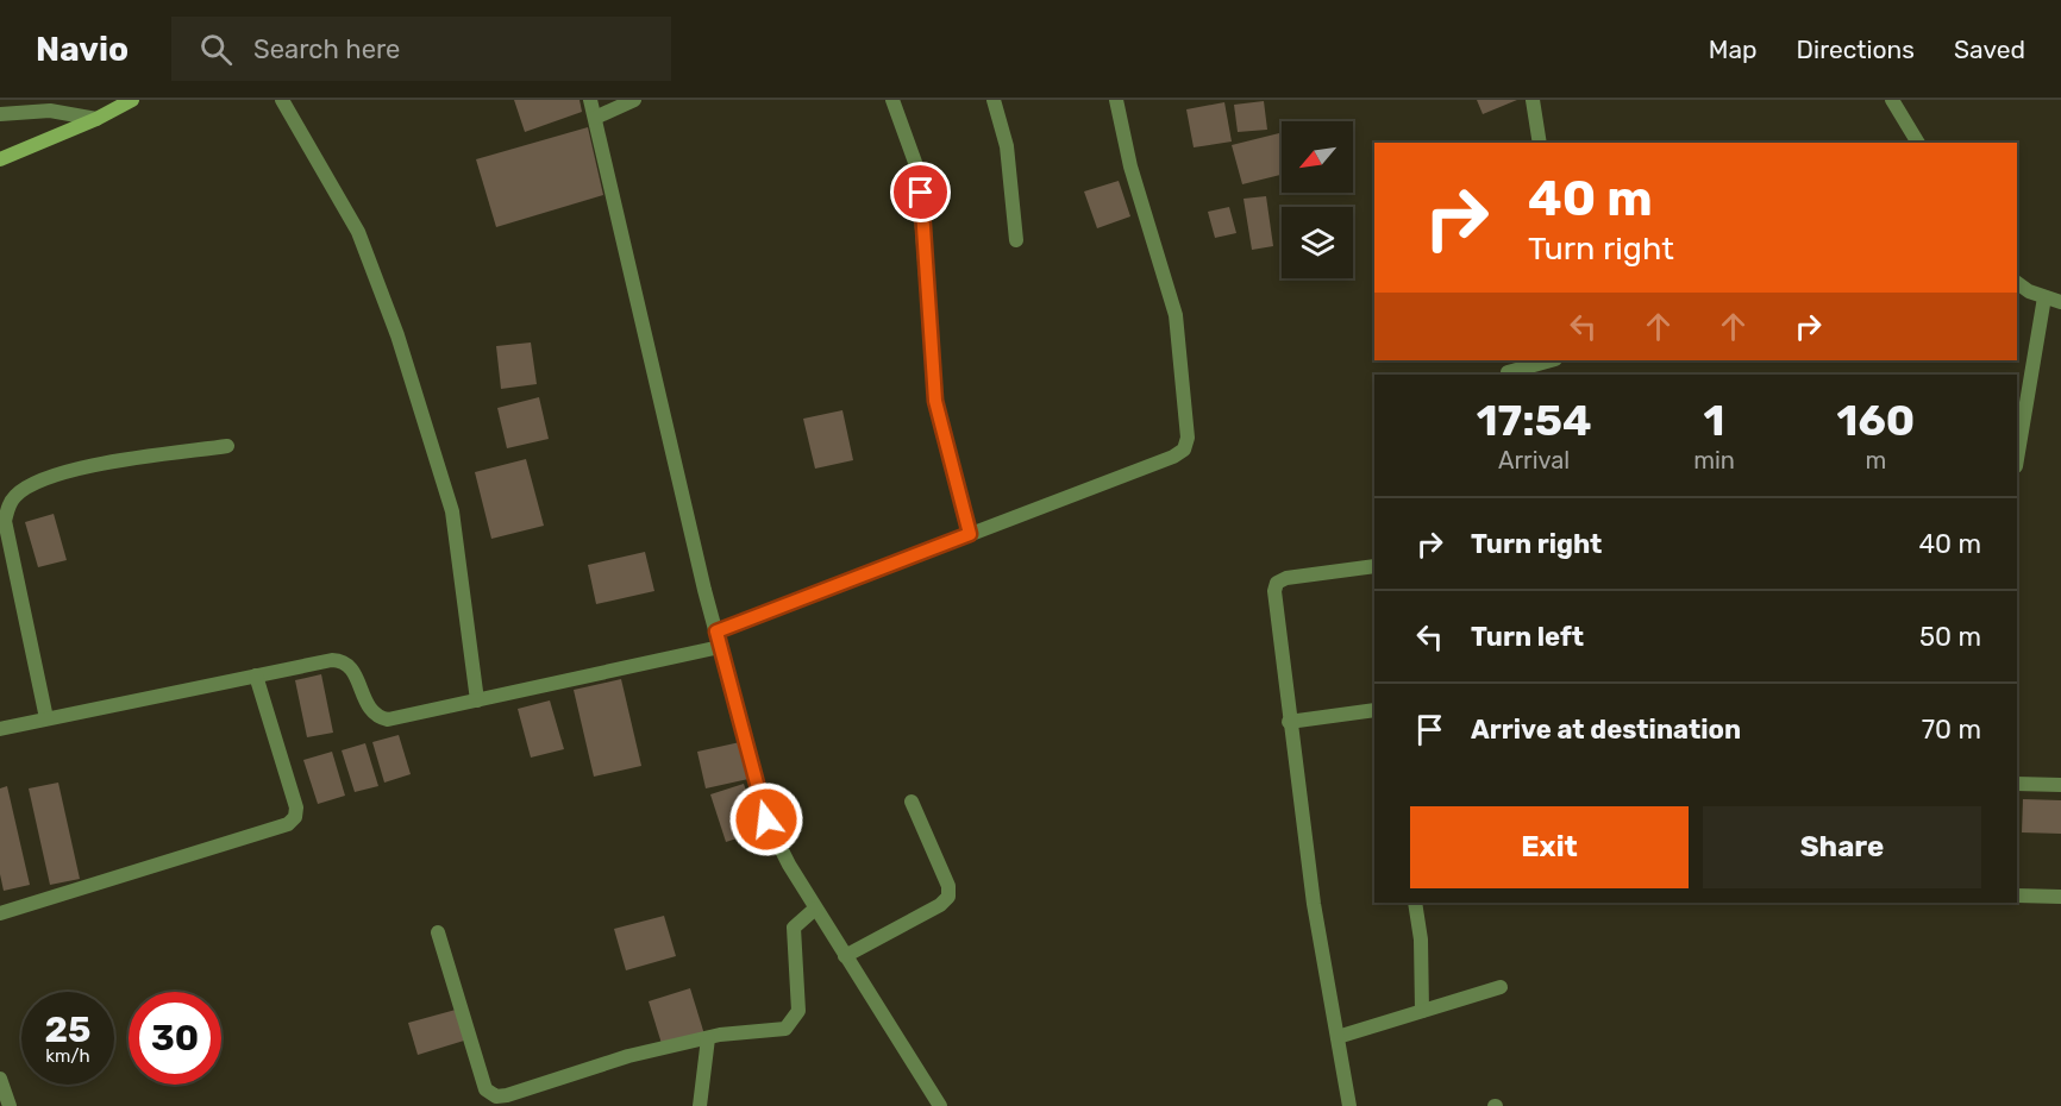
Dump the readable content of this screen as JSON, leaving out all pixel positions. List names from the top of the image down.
{
  "north": "bottom left",
  "page": {
    "header": "Navio",
    "search": "Search here",
    "nav": ["Map", "Directions", "Saved"],
    "turn": ["40 m", "Turn right"],
    "eta": [
      "17:54",
      "Arrival",
      "1",
      "min",
      "160",
      "m"
    ],
    "list": [
      {
        "name": "Turn right",
        "value": "40 m"
      },
      {
        "name": "Turn left",
        "value": "50 m"
      },
      {
        "name": "Arrive at destination",
        "value": "70 m"
      }
    ],
    "buttons": ["Exit", "Share"],
    "speed": "25 km/h",
    "limit": "30"
  }
}
